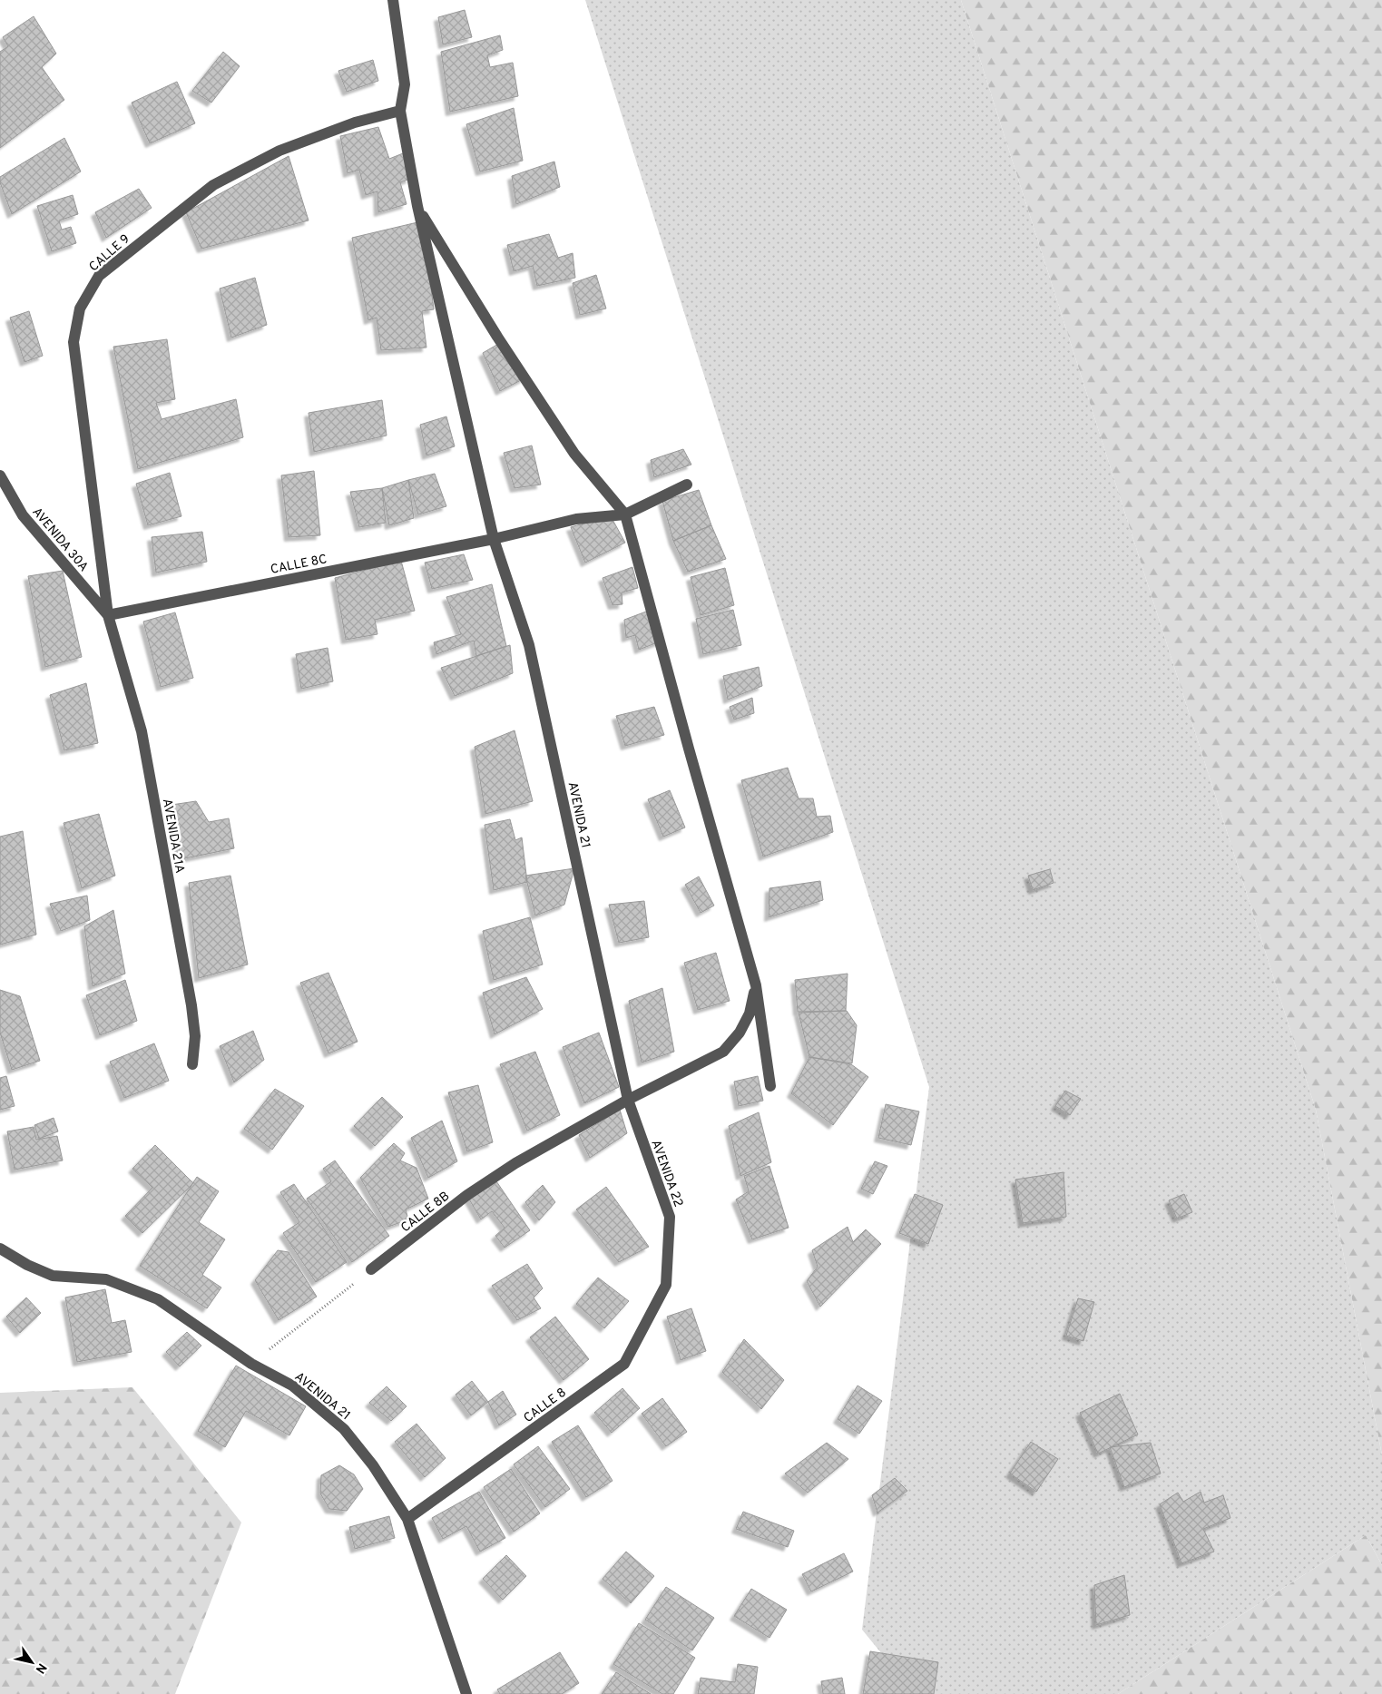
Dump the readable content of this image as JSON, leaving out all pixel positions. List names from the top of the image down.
{
  "streets": {
    "street": [
      "CALLE 9",
      "AVENIDA 30A",
      "CALLE 8C",
      "AVENIDA 21",
      "AVENIDA 21A",
      "AVENIDA 22",
      "CALLE 8B",
      "CALLE 8"
    ]
  },
  "crossings": [
    ["CALLE 9", "AVENIDA 30A"],
    ["CALLE 9", "CALLE 8C"],
    ["CALLE 9", "AVENIDA 21"],
    ["CALLE 9", "AVENIDA 21A"],
    ["AVENIDA 30A", "CALLE 8C"],
    ["AVENIDA 30A", "AVENIDA 21A"],
    ["CALLE 8C", "AVENIDA 21"],
    ["CALLE 8C", "AVENIDA 21A"],
    ["AVENIDA 21", "AVENIDA 22"],
    ["AVENIDA 21", "CALLE 8B"],
    ["AVENIDA 21", "CALLE 8"],
    ["AVENIDA 22", "CALLE 8B"],
    ["AVENIDA 22", "CALLE 8"]
  ],
  "north": "bottom right"
}
